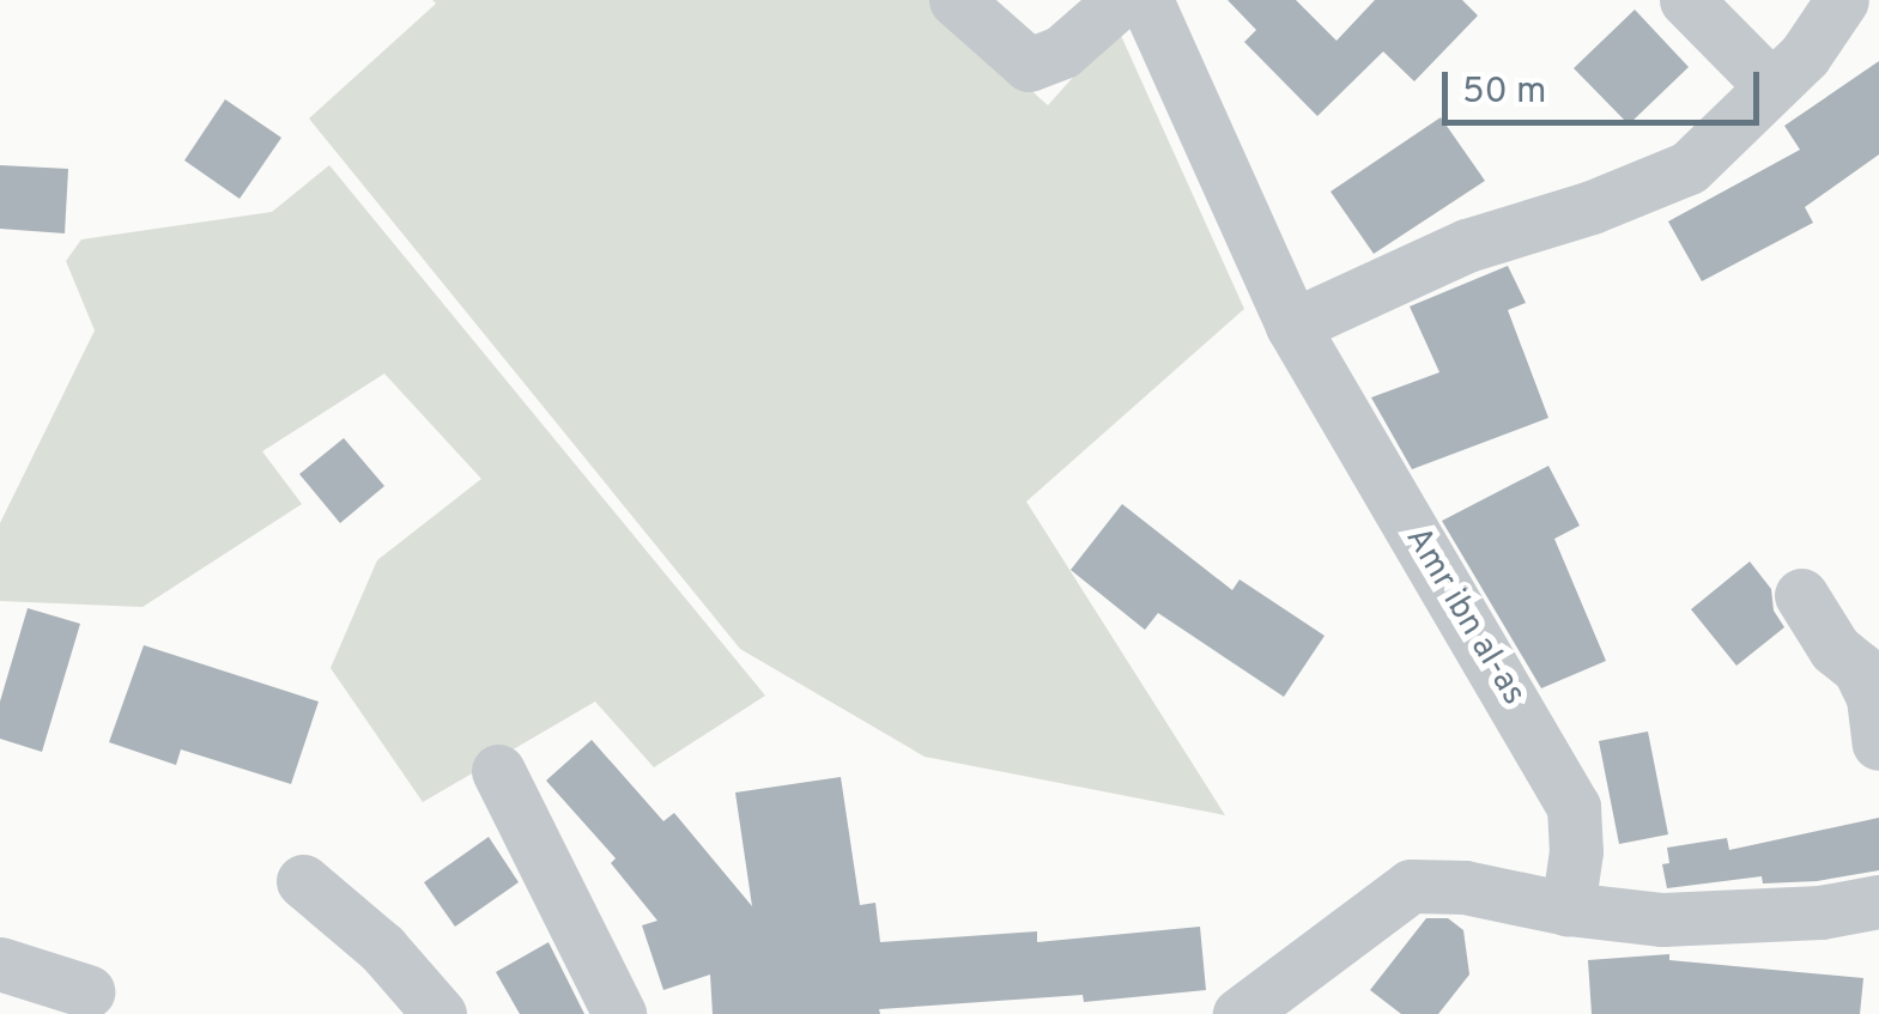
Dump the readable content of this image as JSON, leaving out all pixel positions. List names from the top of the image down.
{
  "streets": {
    "street": ["Amr ibn al-as"]
  },
  "scale_bar": "50 m"
}
